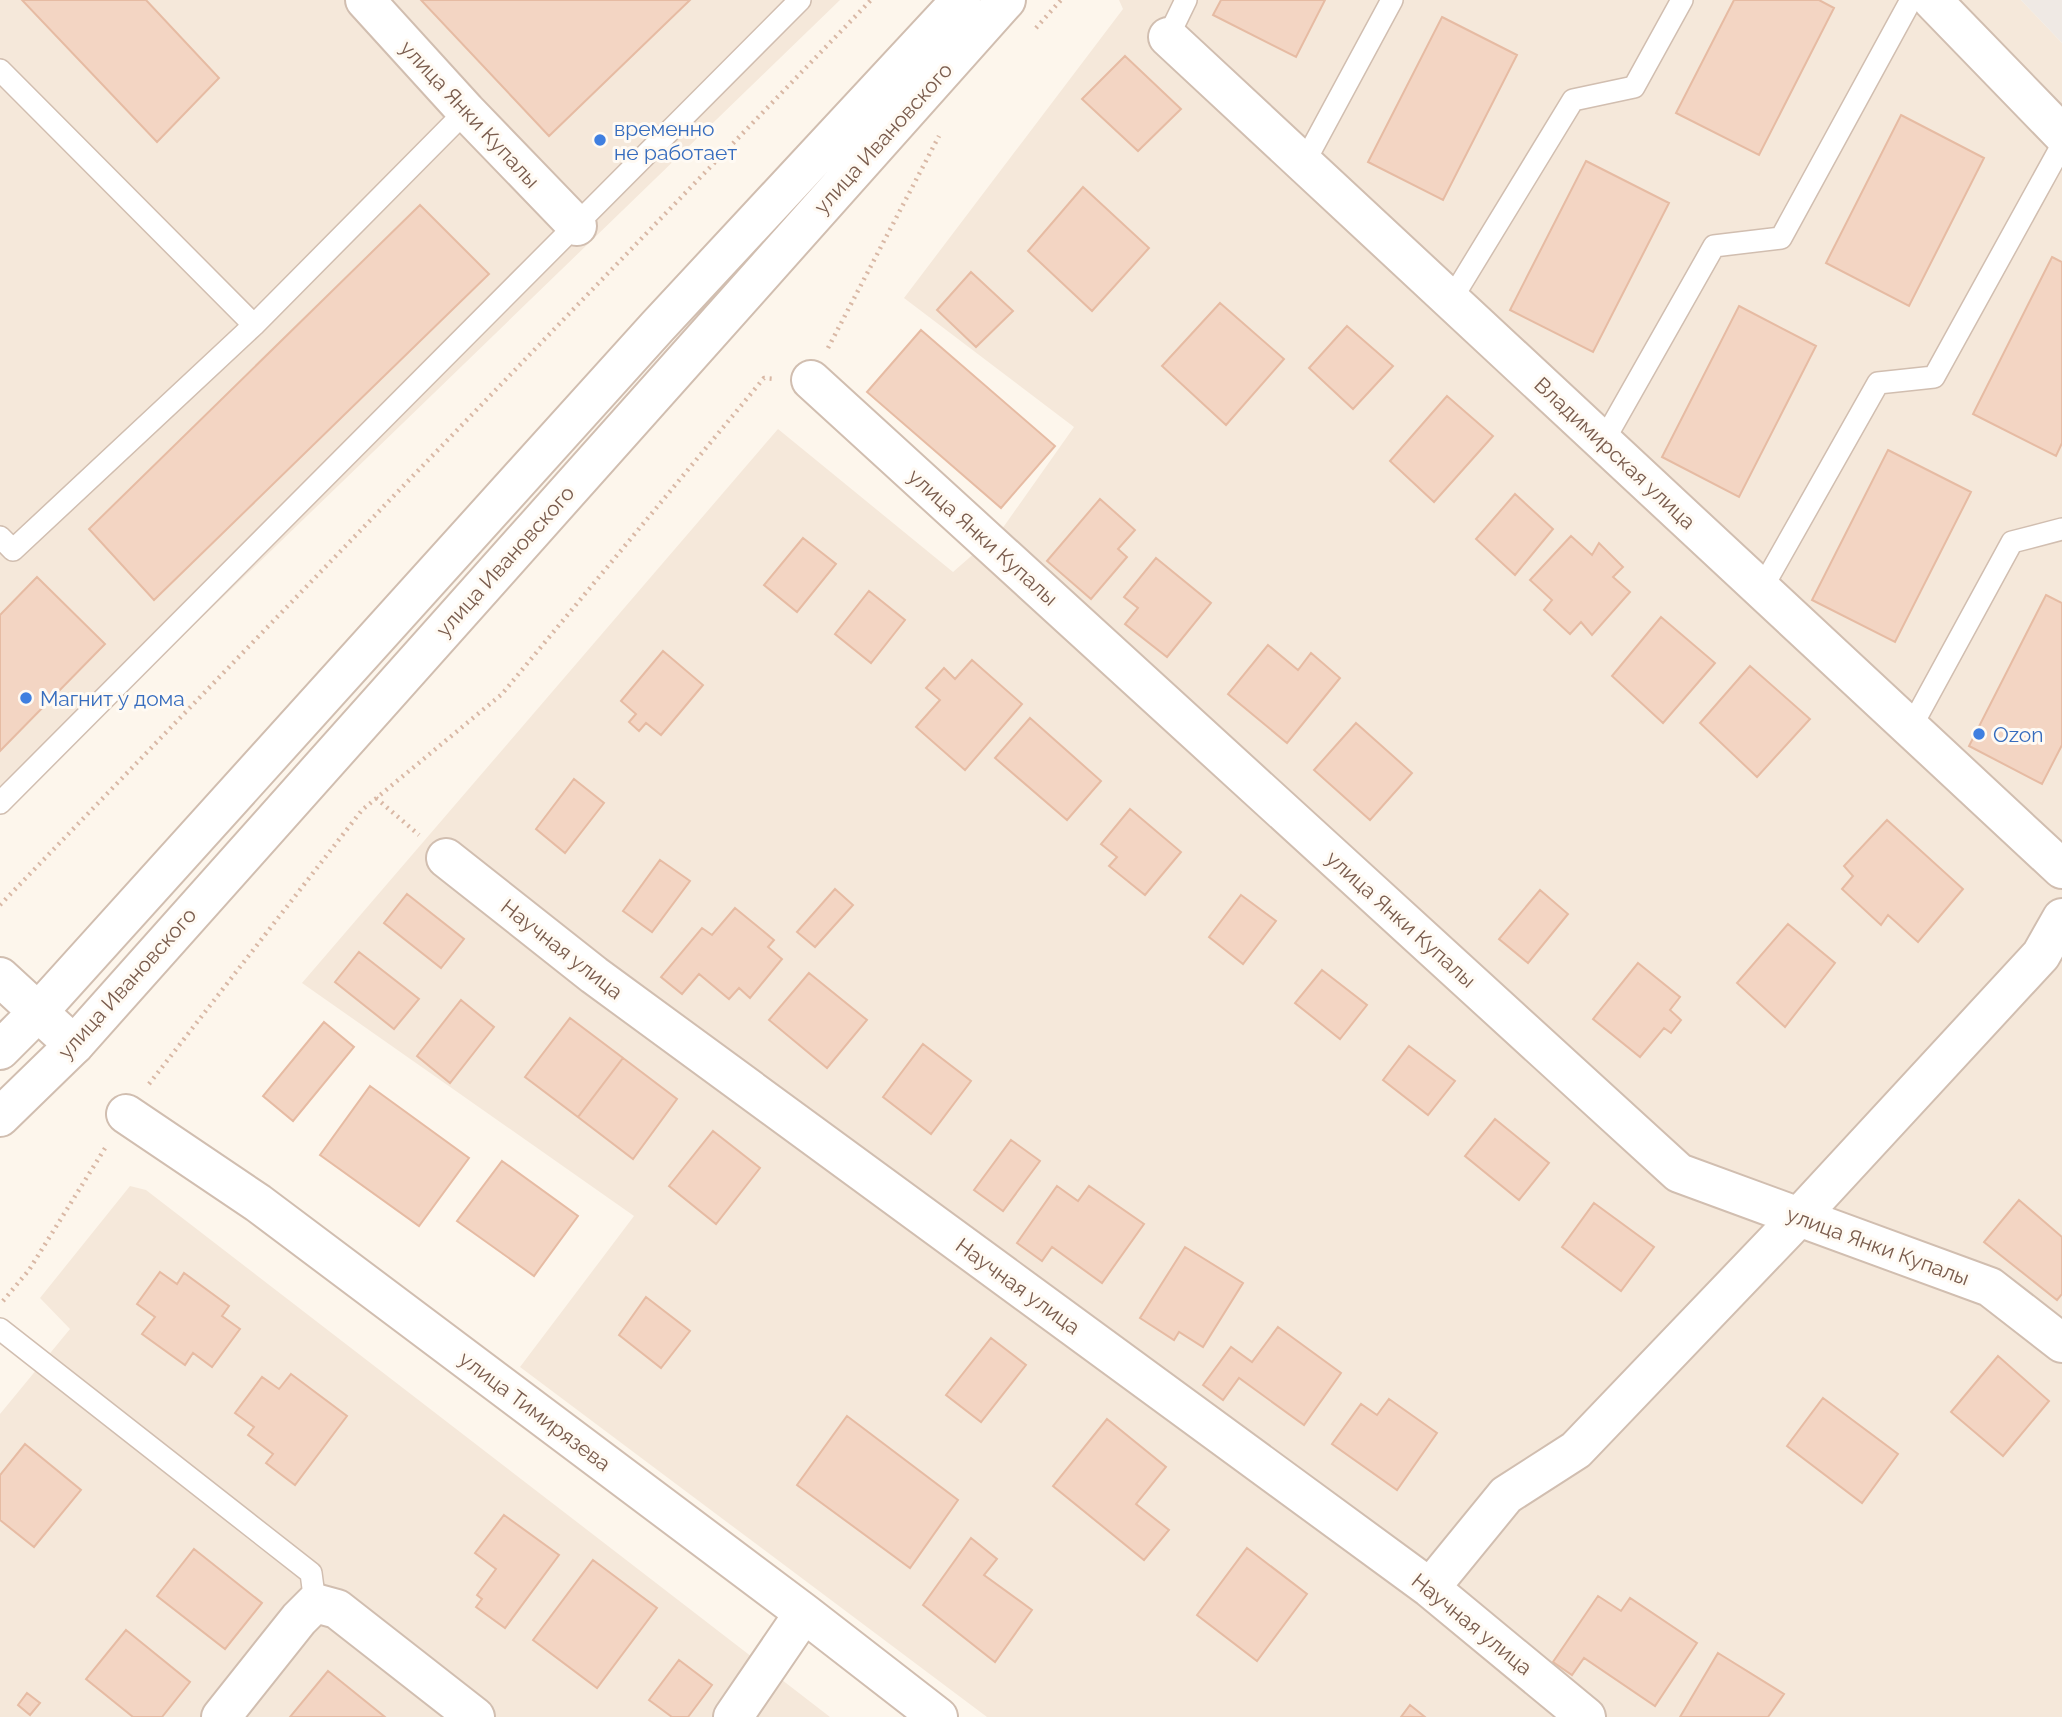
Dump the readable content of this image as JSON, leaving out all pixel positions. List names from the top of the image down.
{
  "streets": {
    "street": [
      "улица Янки Купалы",
      "улица Ивановского",
      "Владимирская улица",
      "Научная улица",
      "улица Тимирязева"
    ]
  },
  "places": ["временно не работает", "Магнит у дома", "Ozon"]
}
